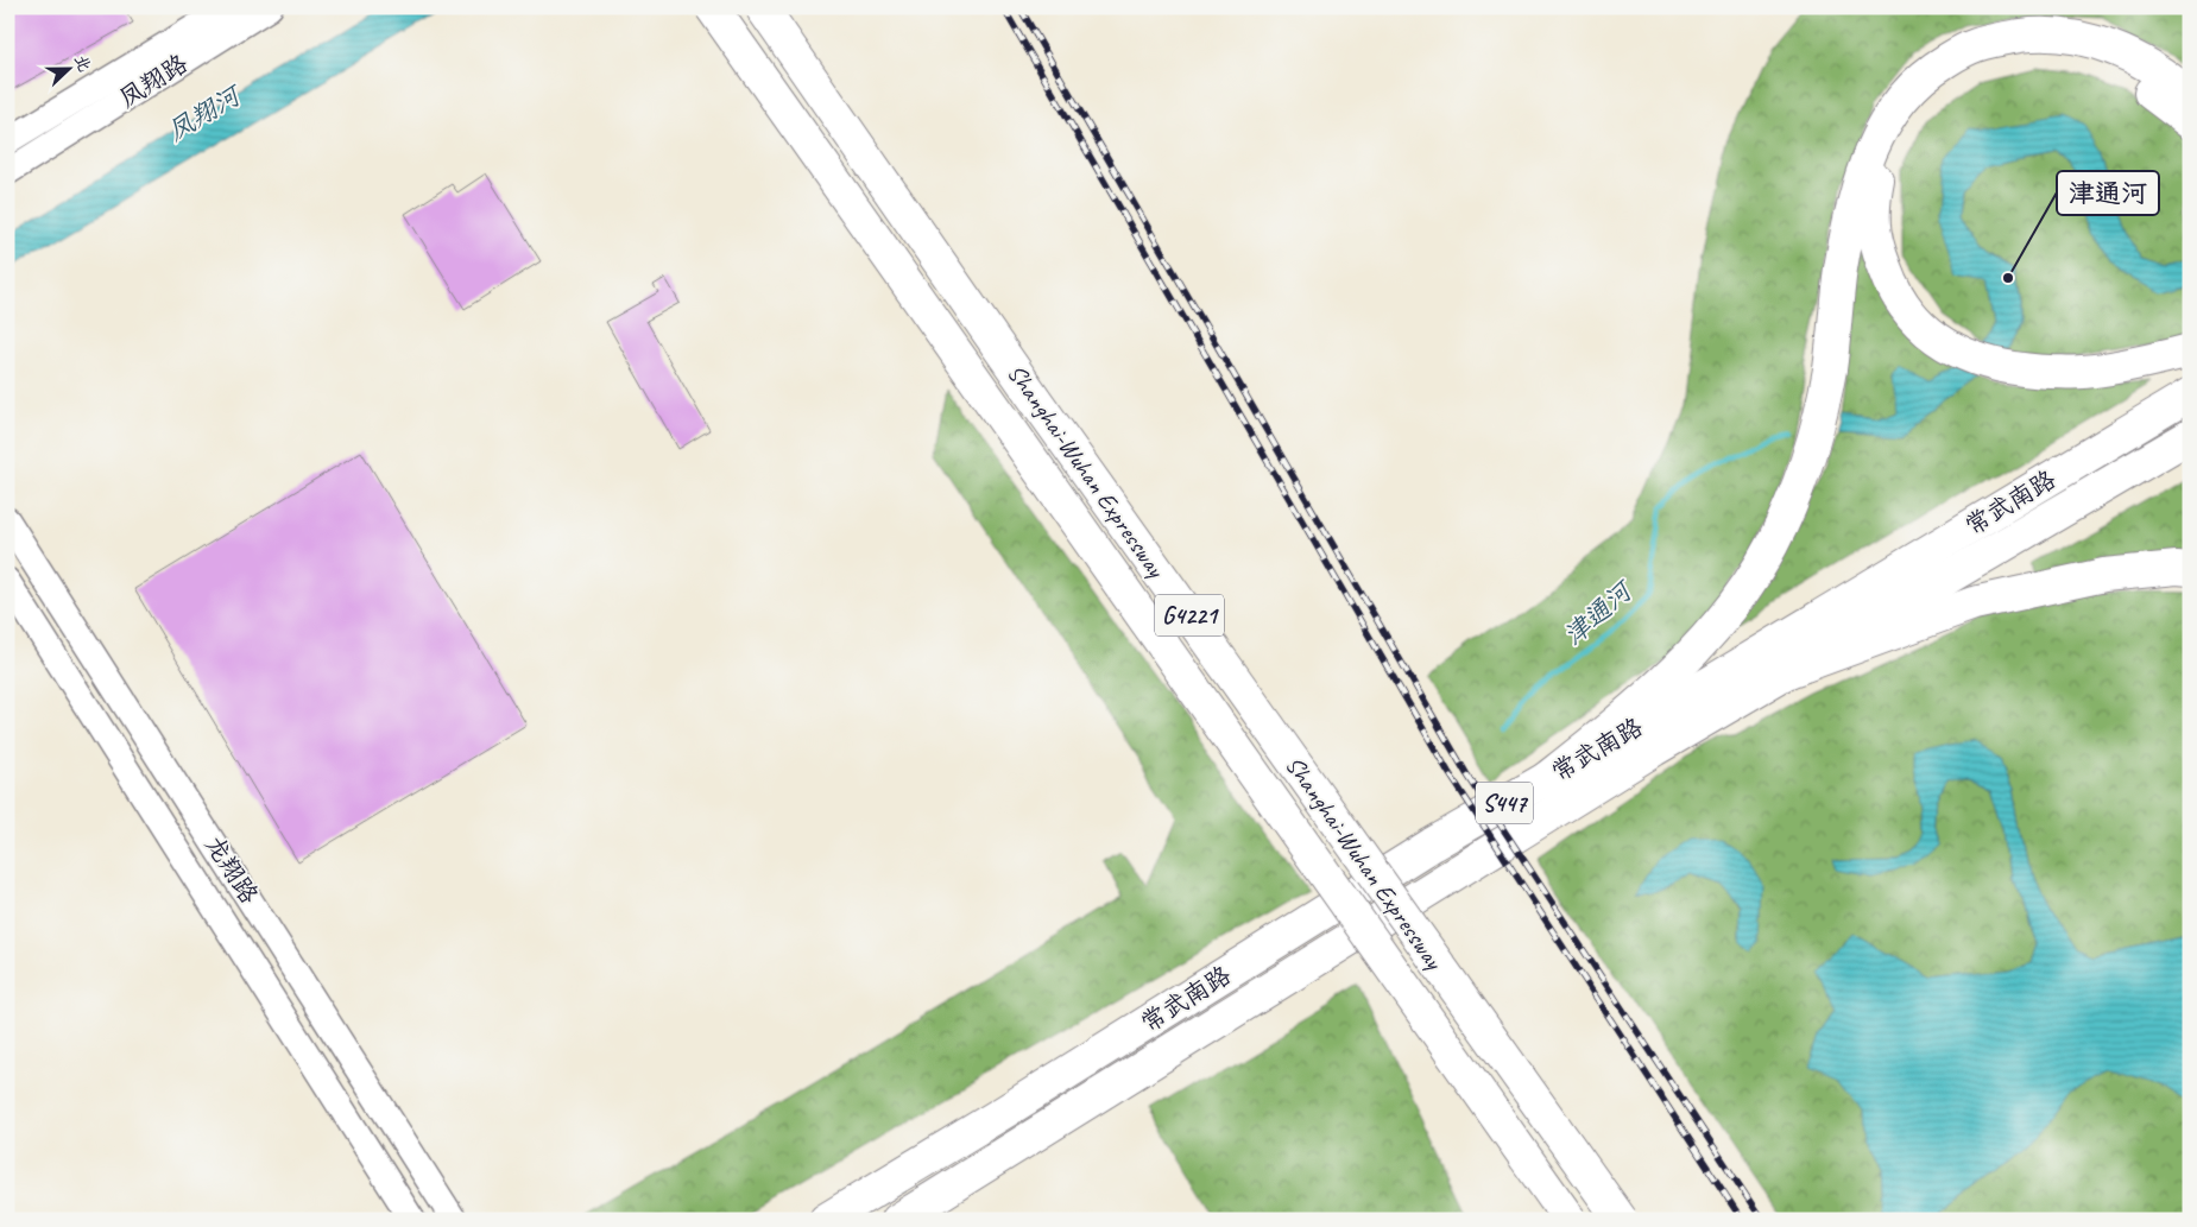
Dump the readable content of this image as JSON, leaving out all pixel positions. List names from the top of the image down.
{
  "streets": {
    "main road": [
      "Shanghai-Wuhan Expressway",
      "常武南路",
      "G4221",
      "S447"
    ],
    "street": ["凤翔路", "龙翔路"]
  },
  "water": ["凤翔河", "津通河"],
  "places": ["津通河"],
  "north": "right"
}
